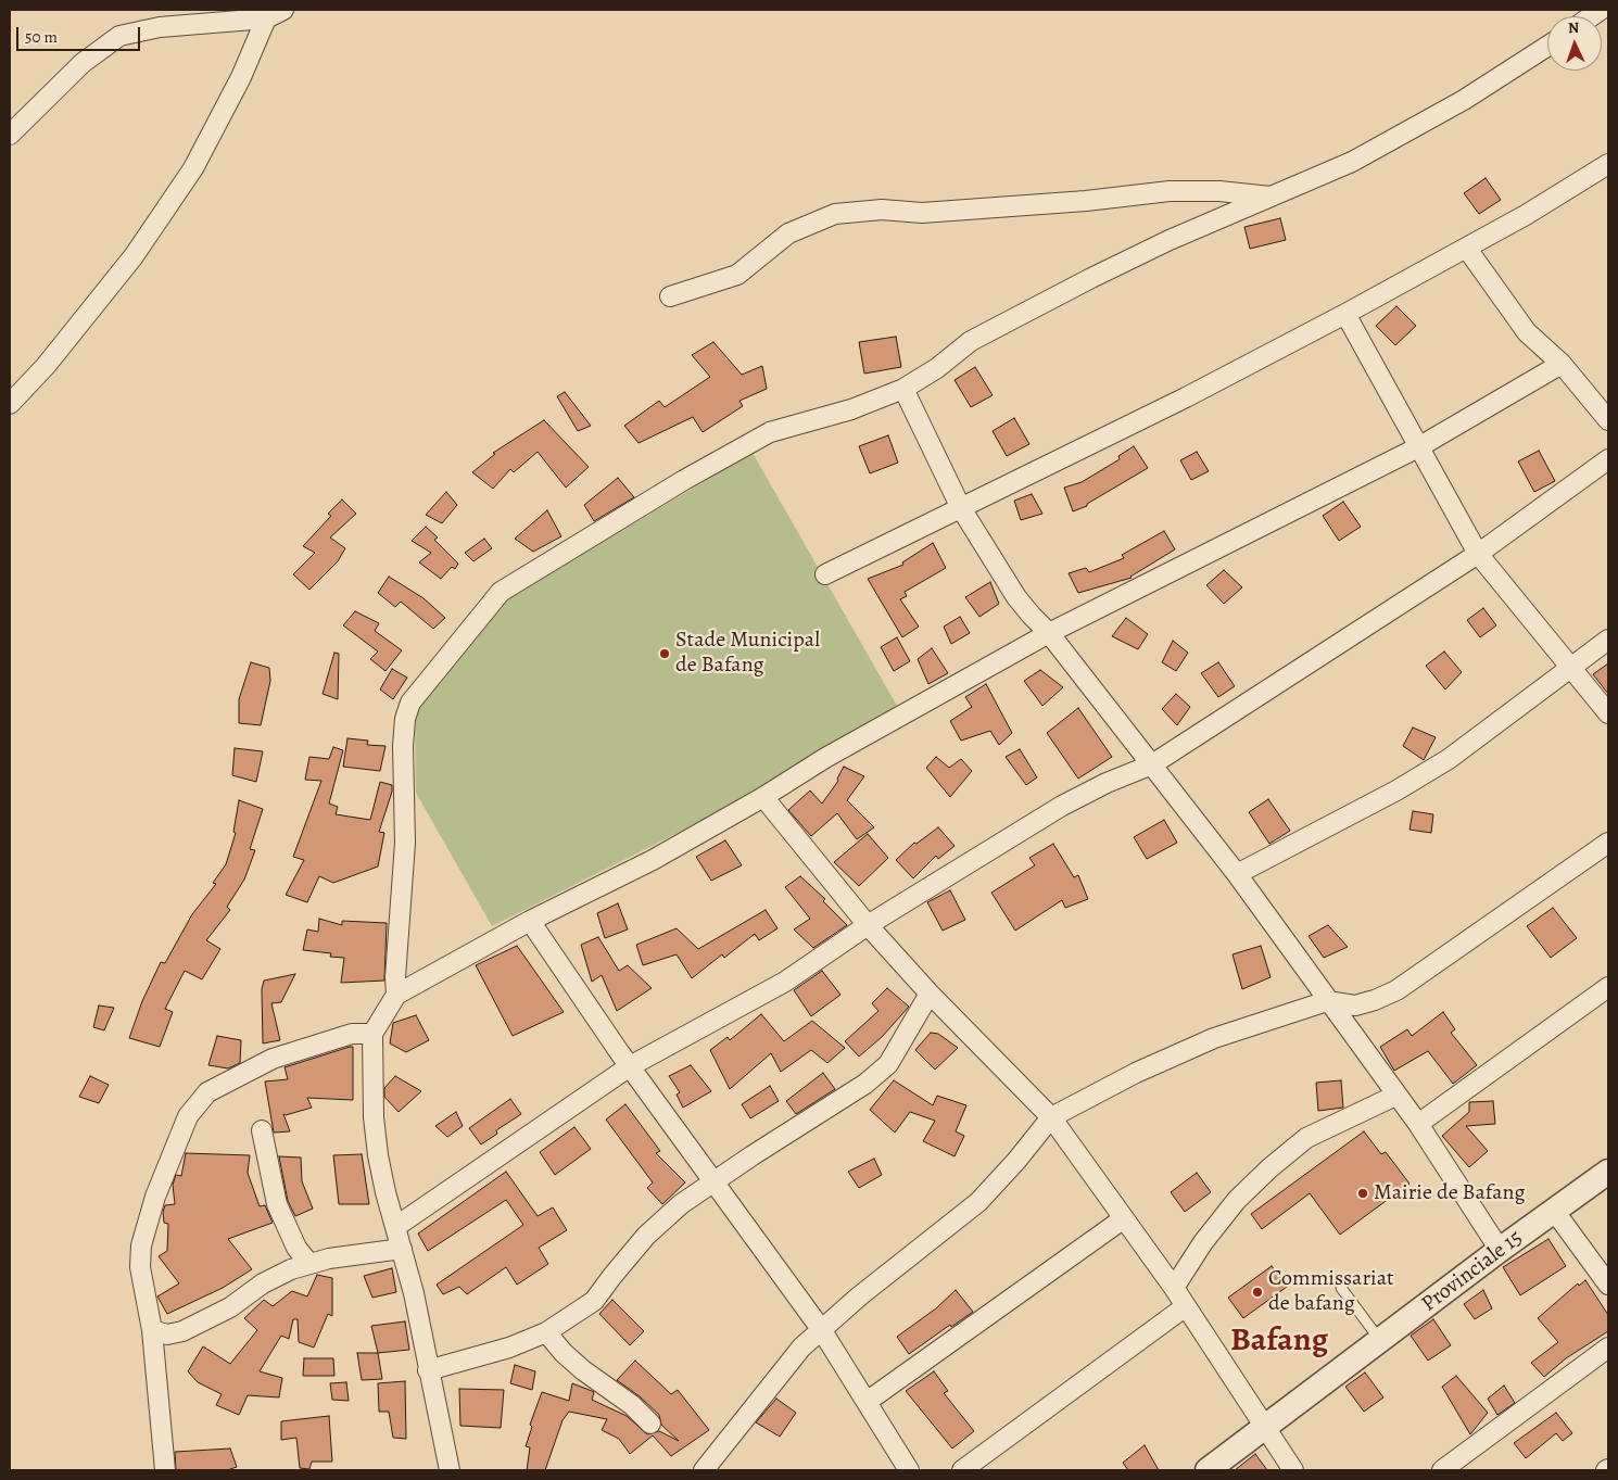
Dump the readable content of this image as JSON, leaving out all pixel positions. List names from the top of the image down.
{
  "streets": {
    "street": ["Provinciale 15"]
  },
  "districts": ["Bafang"],
  "places": ["Stade Municipal de Bafang", "Mairie de Bafang", "Commissariat de bafang"],
  "scale_bar": "50 m",
  "north": "top"
}
